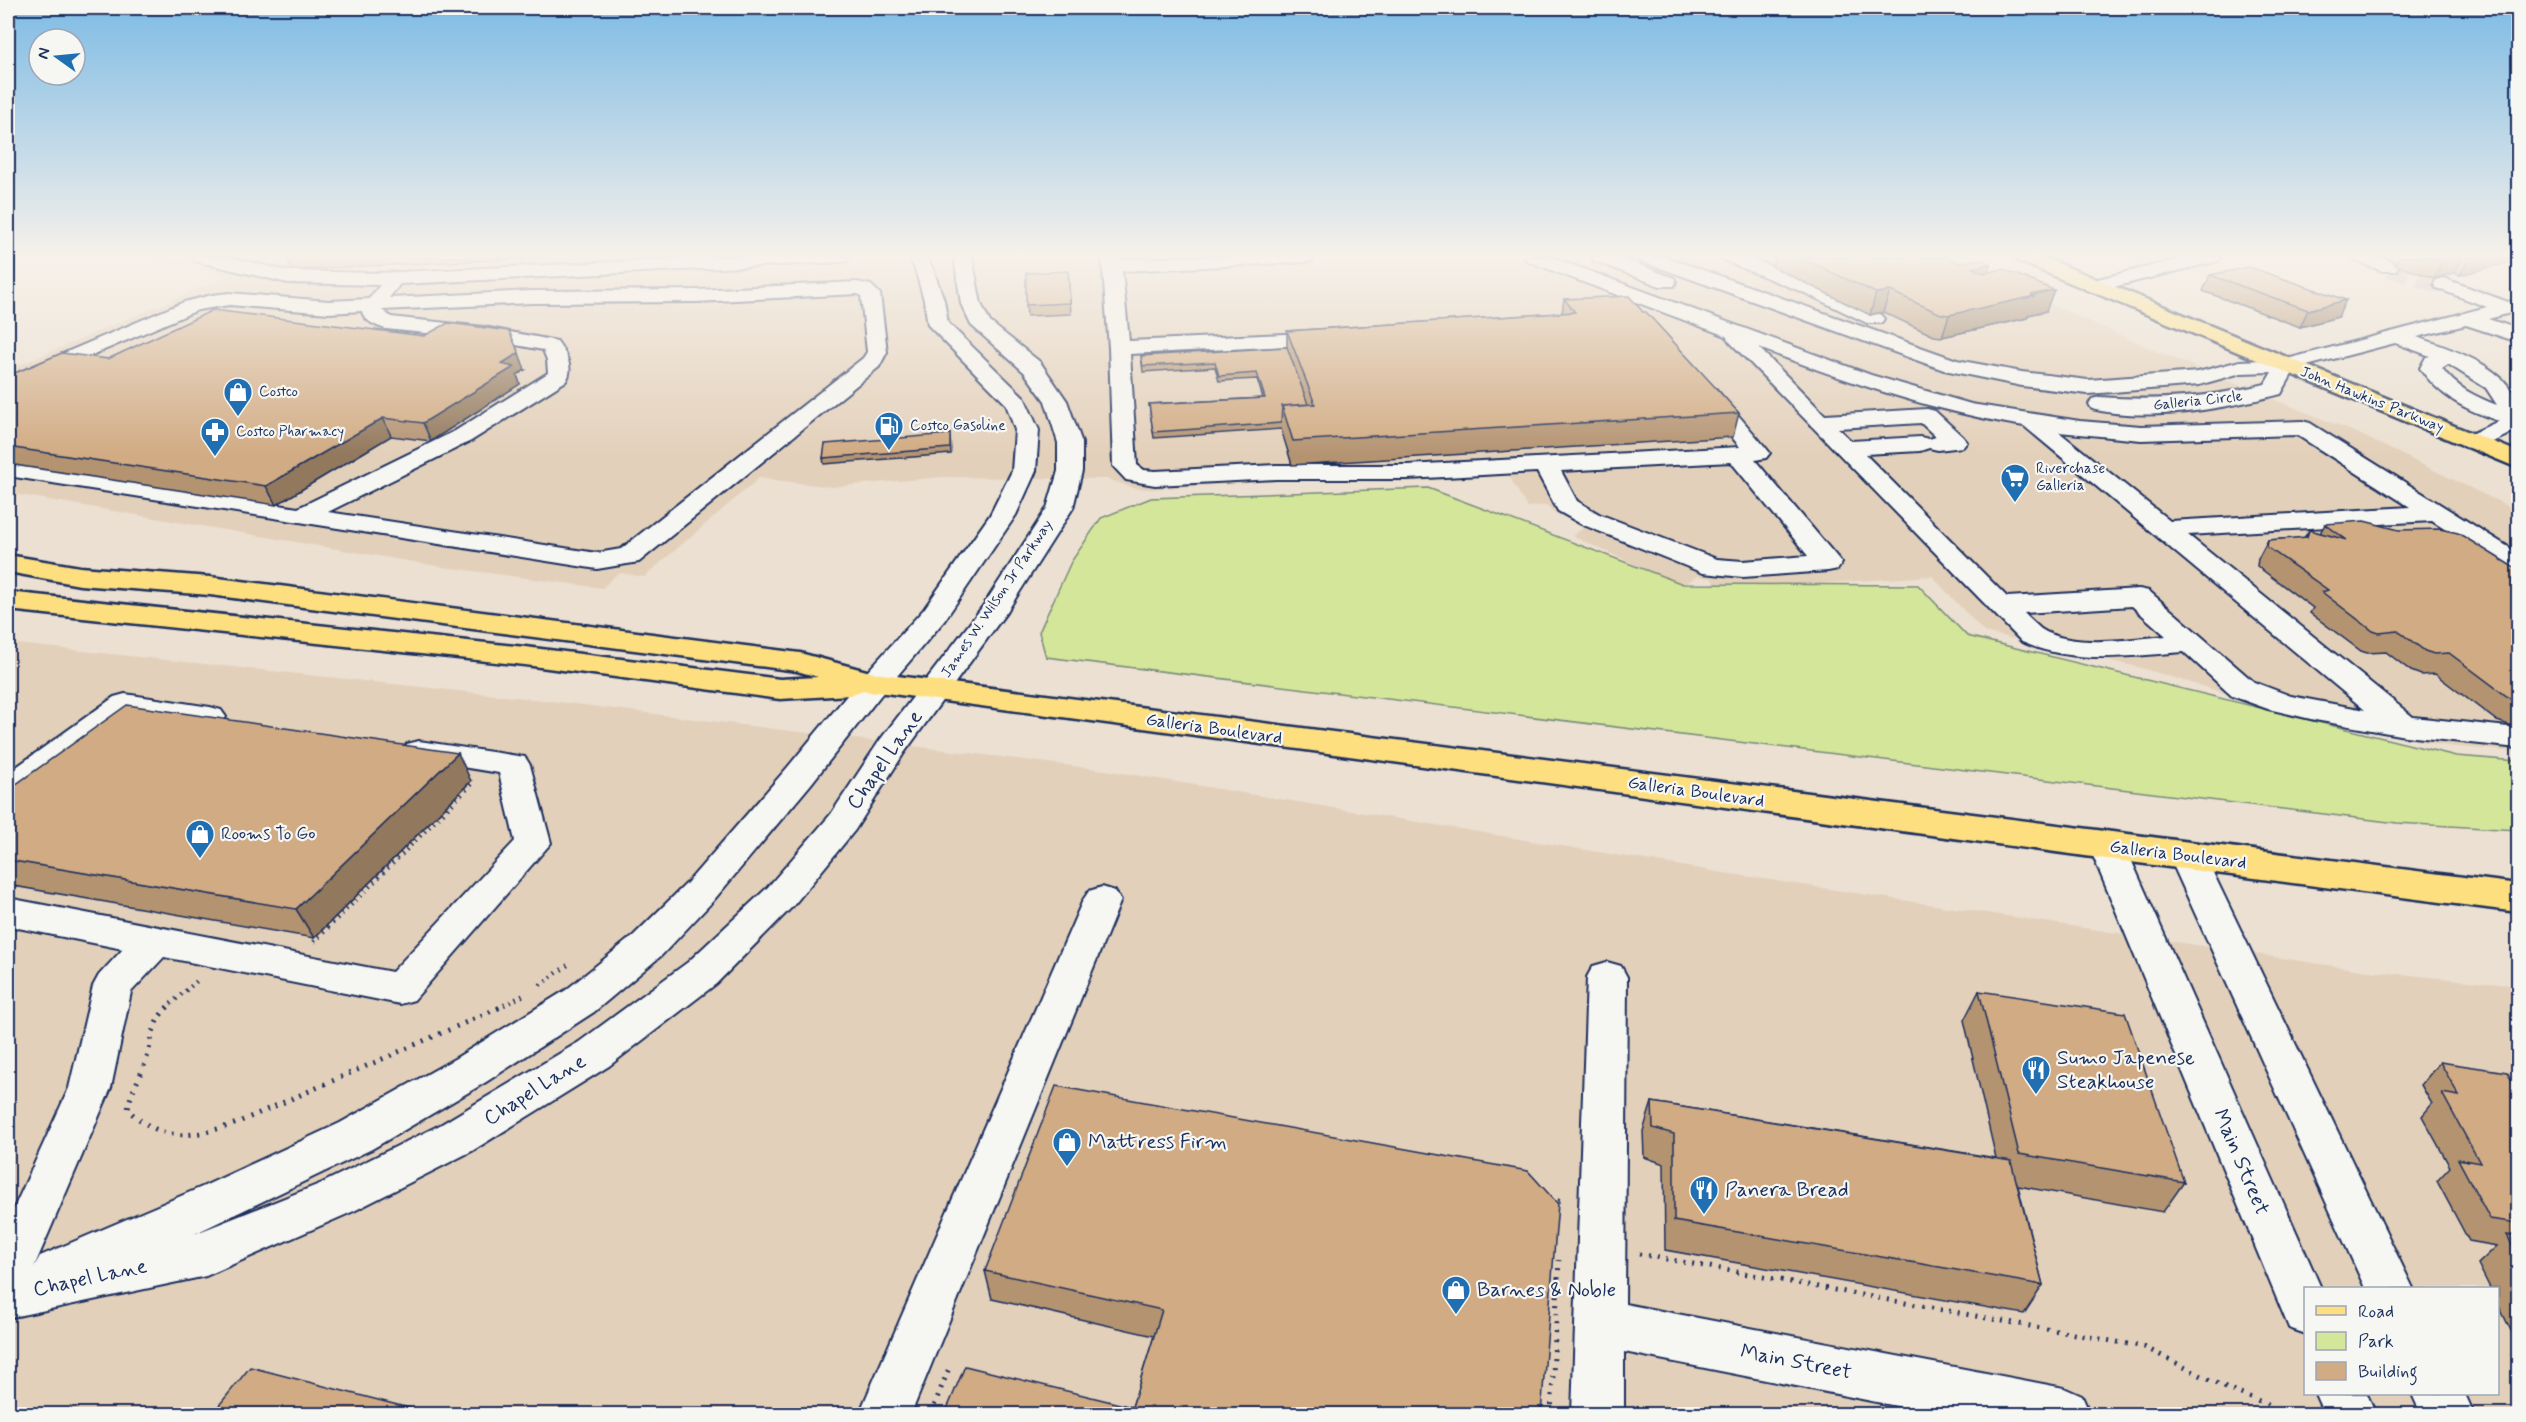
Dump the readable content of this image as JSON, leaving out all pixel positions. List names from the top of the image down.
{
  "streets": {
    "main road": ["John Hawkins Parkway", "Galleria Boulevard"],
    "street": [
      "Galleria Circle",
      "James W. Wilson Jr Parkway",
      "Chapel Lane",
      "Main Street"
    ]
  },
  "crossings": [
    ["John Hawkins Parkway", "Galleria Circle"],
    ["James W. Wilson Jr Parkway", "Galleria Boulevard"],
    ["James W. Wilson Jr Parkway", "Chapel Lane"],
    ["Galleria Boulevard", "Chapel Lane"],
    ["Galleria Boulevard", "Main Street"]
  ],
  "places": {
    "shop": [
      "Costco",
      "Rooms To Go",
      "Mattress Firm",
      "Barnes & Noble"
    ],
    "fuel station": ["Costco Gasoline"],
    "pharmacy": ["Costco Pharmacy"],
    "supermarket": ["Riverchase Galleria"],
    "restaurant": ["Sumo Japenese Steakhouse", "Panera Bread"]
  },
  "legend": ["Road", "Park", "Building"],
  "north": "left"
}
